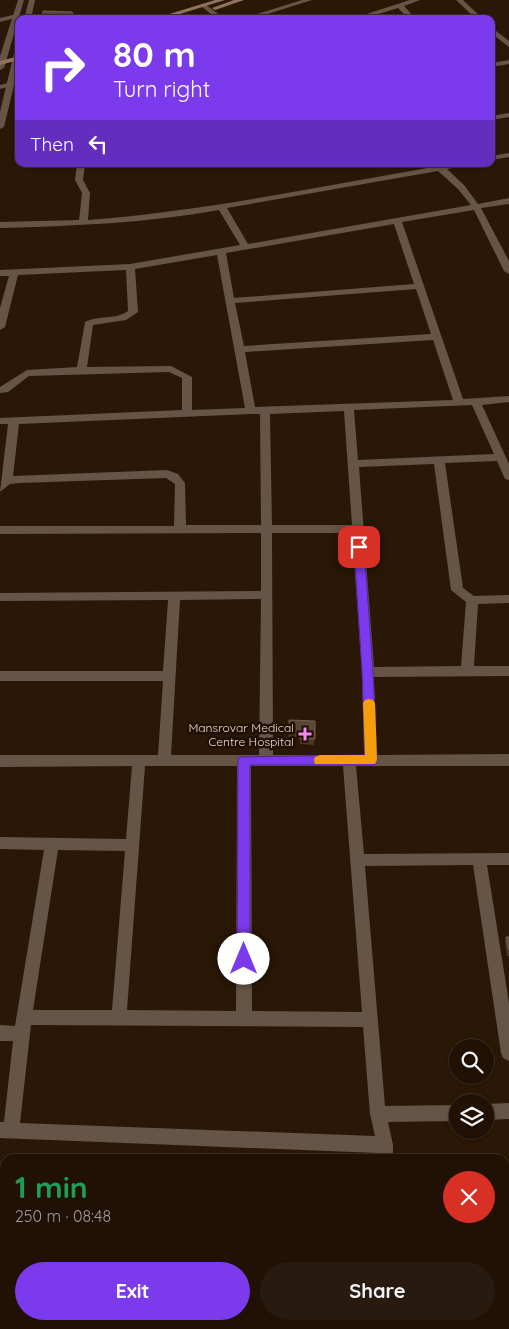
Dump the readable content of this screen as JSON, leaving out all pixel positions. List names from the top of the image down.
{
  "places": {
    "health": ["Mansrovar Medical Centre Hospital"]
  },
  "page": {
    "turn": ["80 m", "Turn right"],
    "then": "Then",
    "heading": ["1 min", "250 m · 08:48"],
    "buttons": ["Exit", "Share"]
  }
}
